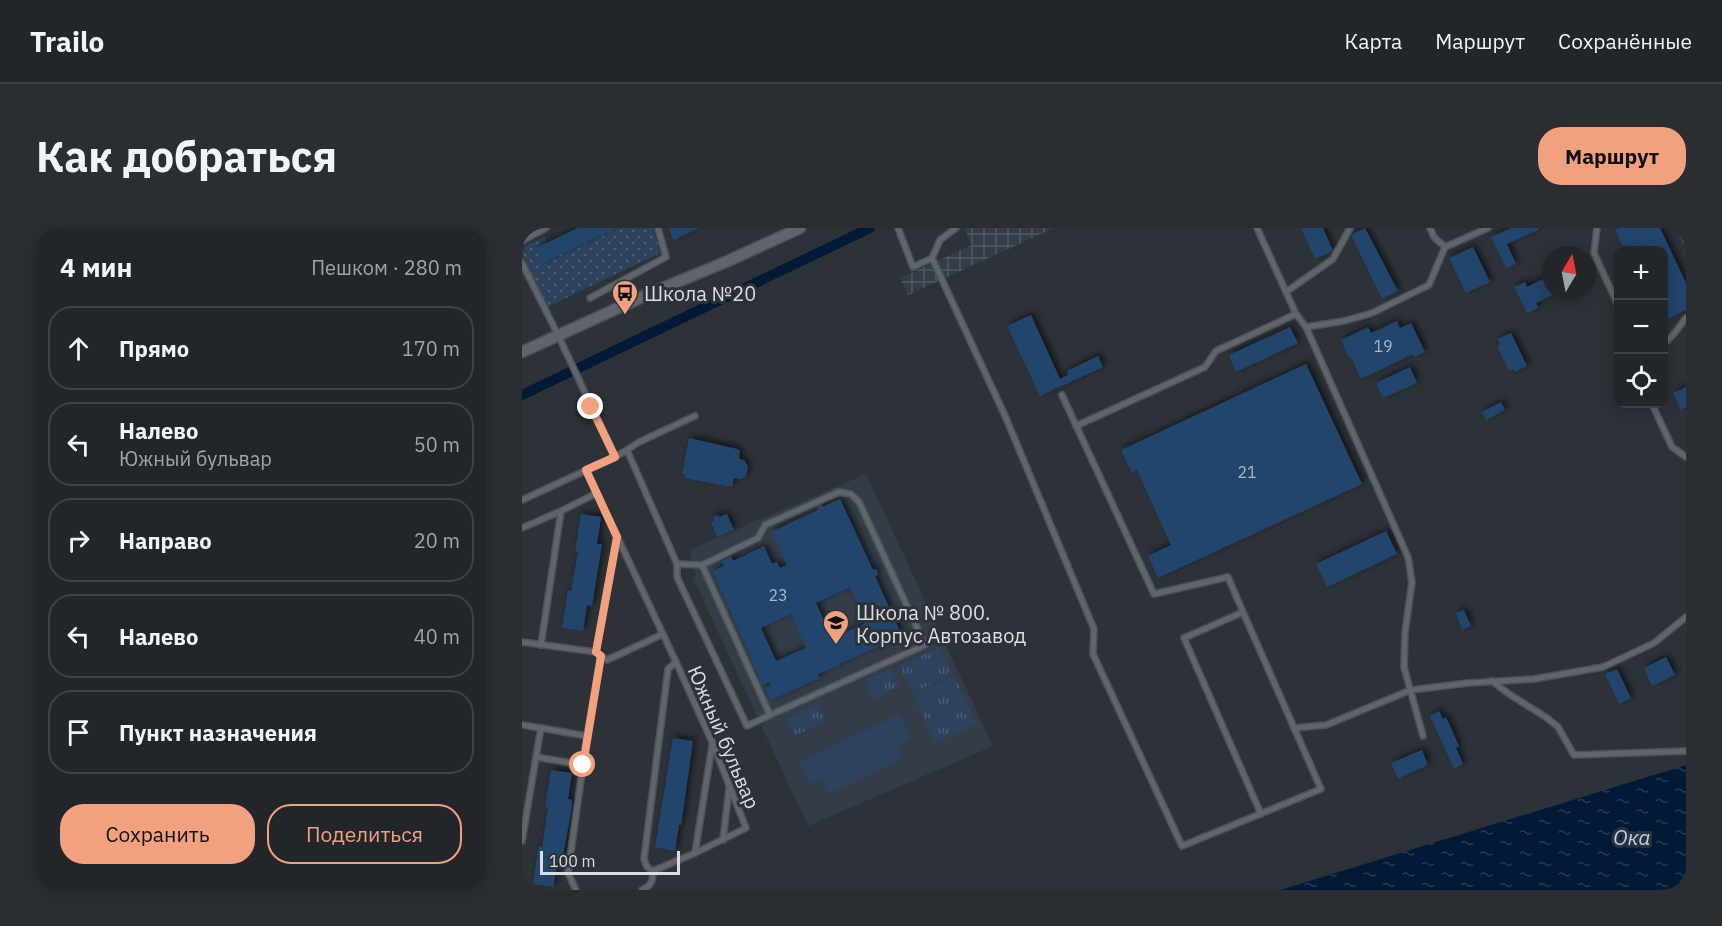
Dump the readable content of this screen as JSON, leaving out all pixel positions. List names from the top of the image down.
{
  "streets": {
    "lane": ["Южный бульвар"]
  },
  "water": ["Ока"],
  "places": {
    "bus stop": ["Школа №20"],
    "school or university": ["Школа № 800. Корпус Автозавод"]
  },
  "house_numbers": ["19", "21", "23"],
  "scale_bar": "100 m",
  "north": "top",
  "page": {
    "header": "Trailo",
    "nav": ["Карта", "Маршрут", "Сохранённые"],
    "buttons": [
      "Маршрут",
      ["Сохранить", "Поделиться"]
    ],
    "title": "Как добраться",
    "heading": ["4 мин", "Пешком · 280 m"],
    "map_buttons": ["+", "−"],
    "list": [
      ["Прямо", "170 m"],
      ["Налево", "Южный бульвар", "50 m"],
      ["Направо", "20 m"],
      ["Налево", "40 m"],
      "Пункт назначения"
    ],
    "scale": "100 m"
  }
}
